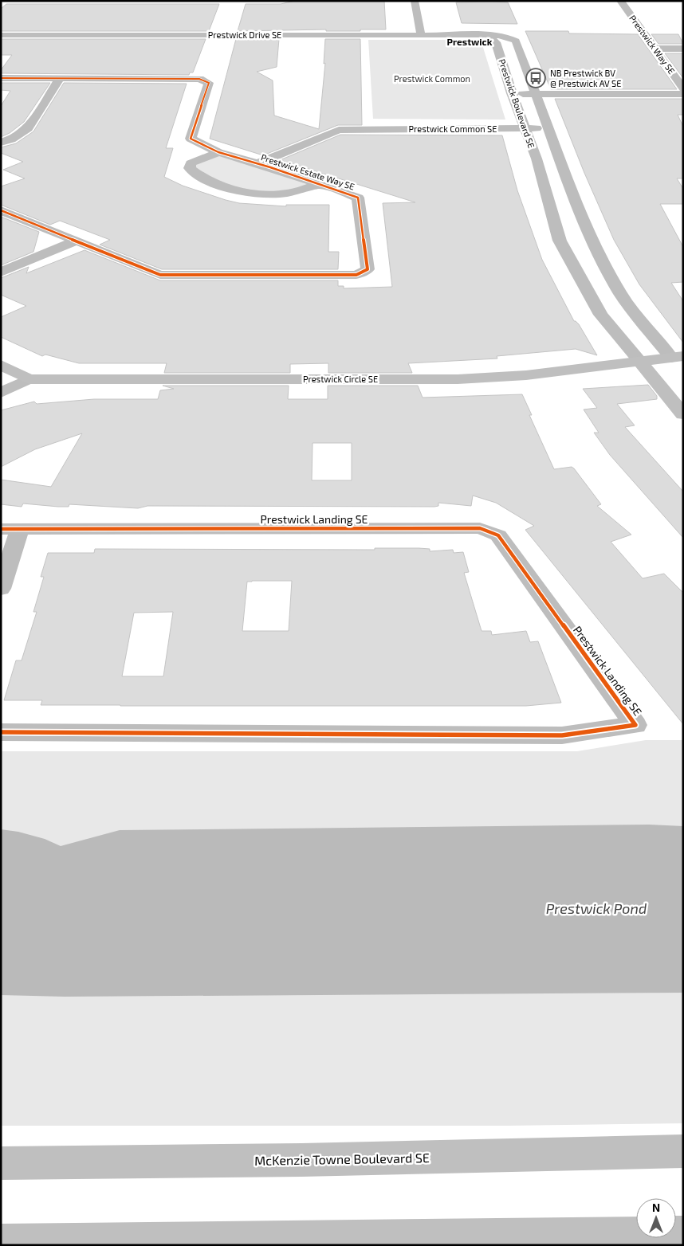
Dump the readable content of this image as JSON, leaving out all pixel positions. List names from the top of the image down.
{
  "streets": {
    "street": [
      "Prestwick Drive SE",
      "Prestwick Way SE",
      "Prestwick Boulevard SE",
      "Prestwick Common SE",
      "Prestwick Estate Way SE",
      "Prestwick Circle SE",
      "Prestwick Landing SE",
      "McKenzie Towne Boulevard SE"
    ]
  },
  "crossings": [
    ["Prestwick Drive SE", "Prestwick Boulevard SE"],
    ["Prestwick Boulevard SE", "Prestwick Common SE"],
    ["Prestwick Boulevard SE", "Prestwick Circle SE"],
    ["Prestwick Common SE", "Prestwick Estate Way SE"]
  ],
  "districts": ["Prestwick"],
  "water": ["Prestwick Pond"],
  "parks": ["Prestwick Common"],
  "places": {
    "bus stop": ["NB Prestwick BV @ Prestwick AV SE"]
  },
  "north": "top"
}
